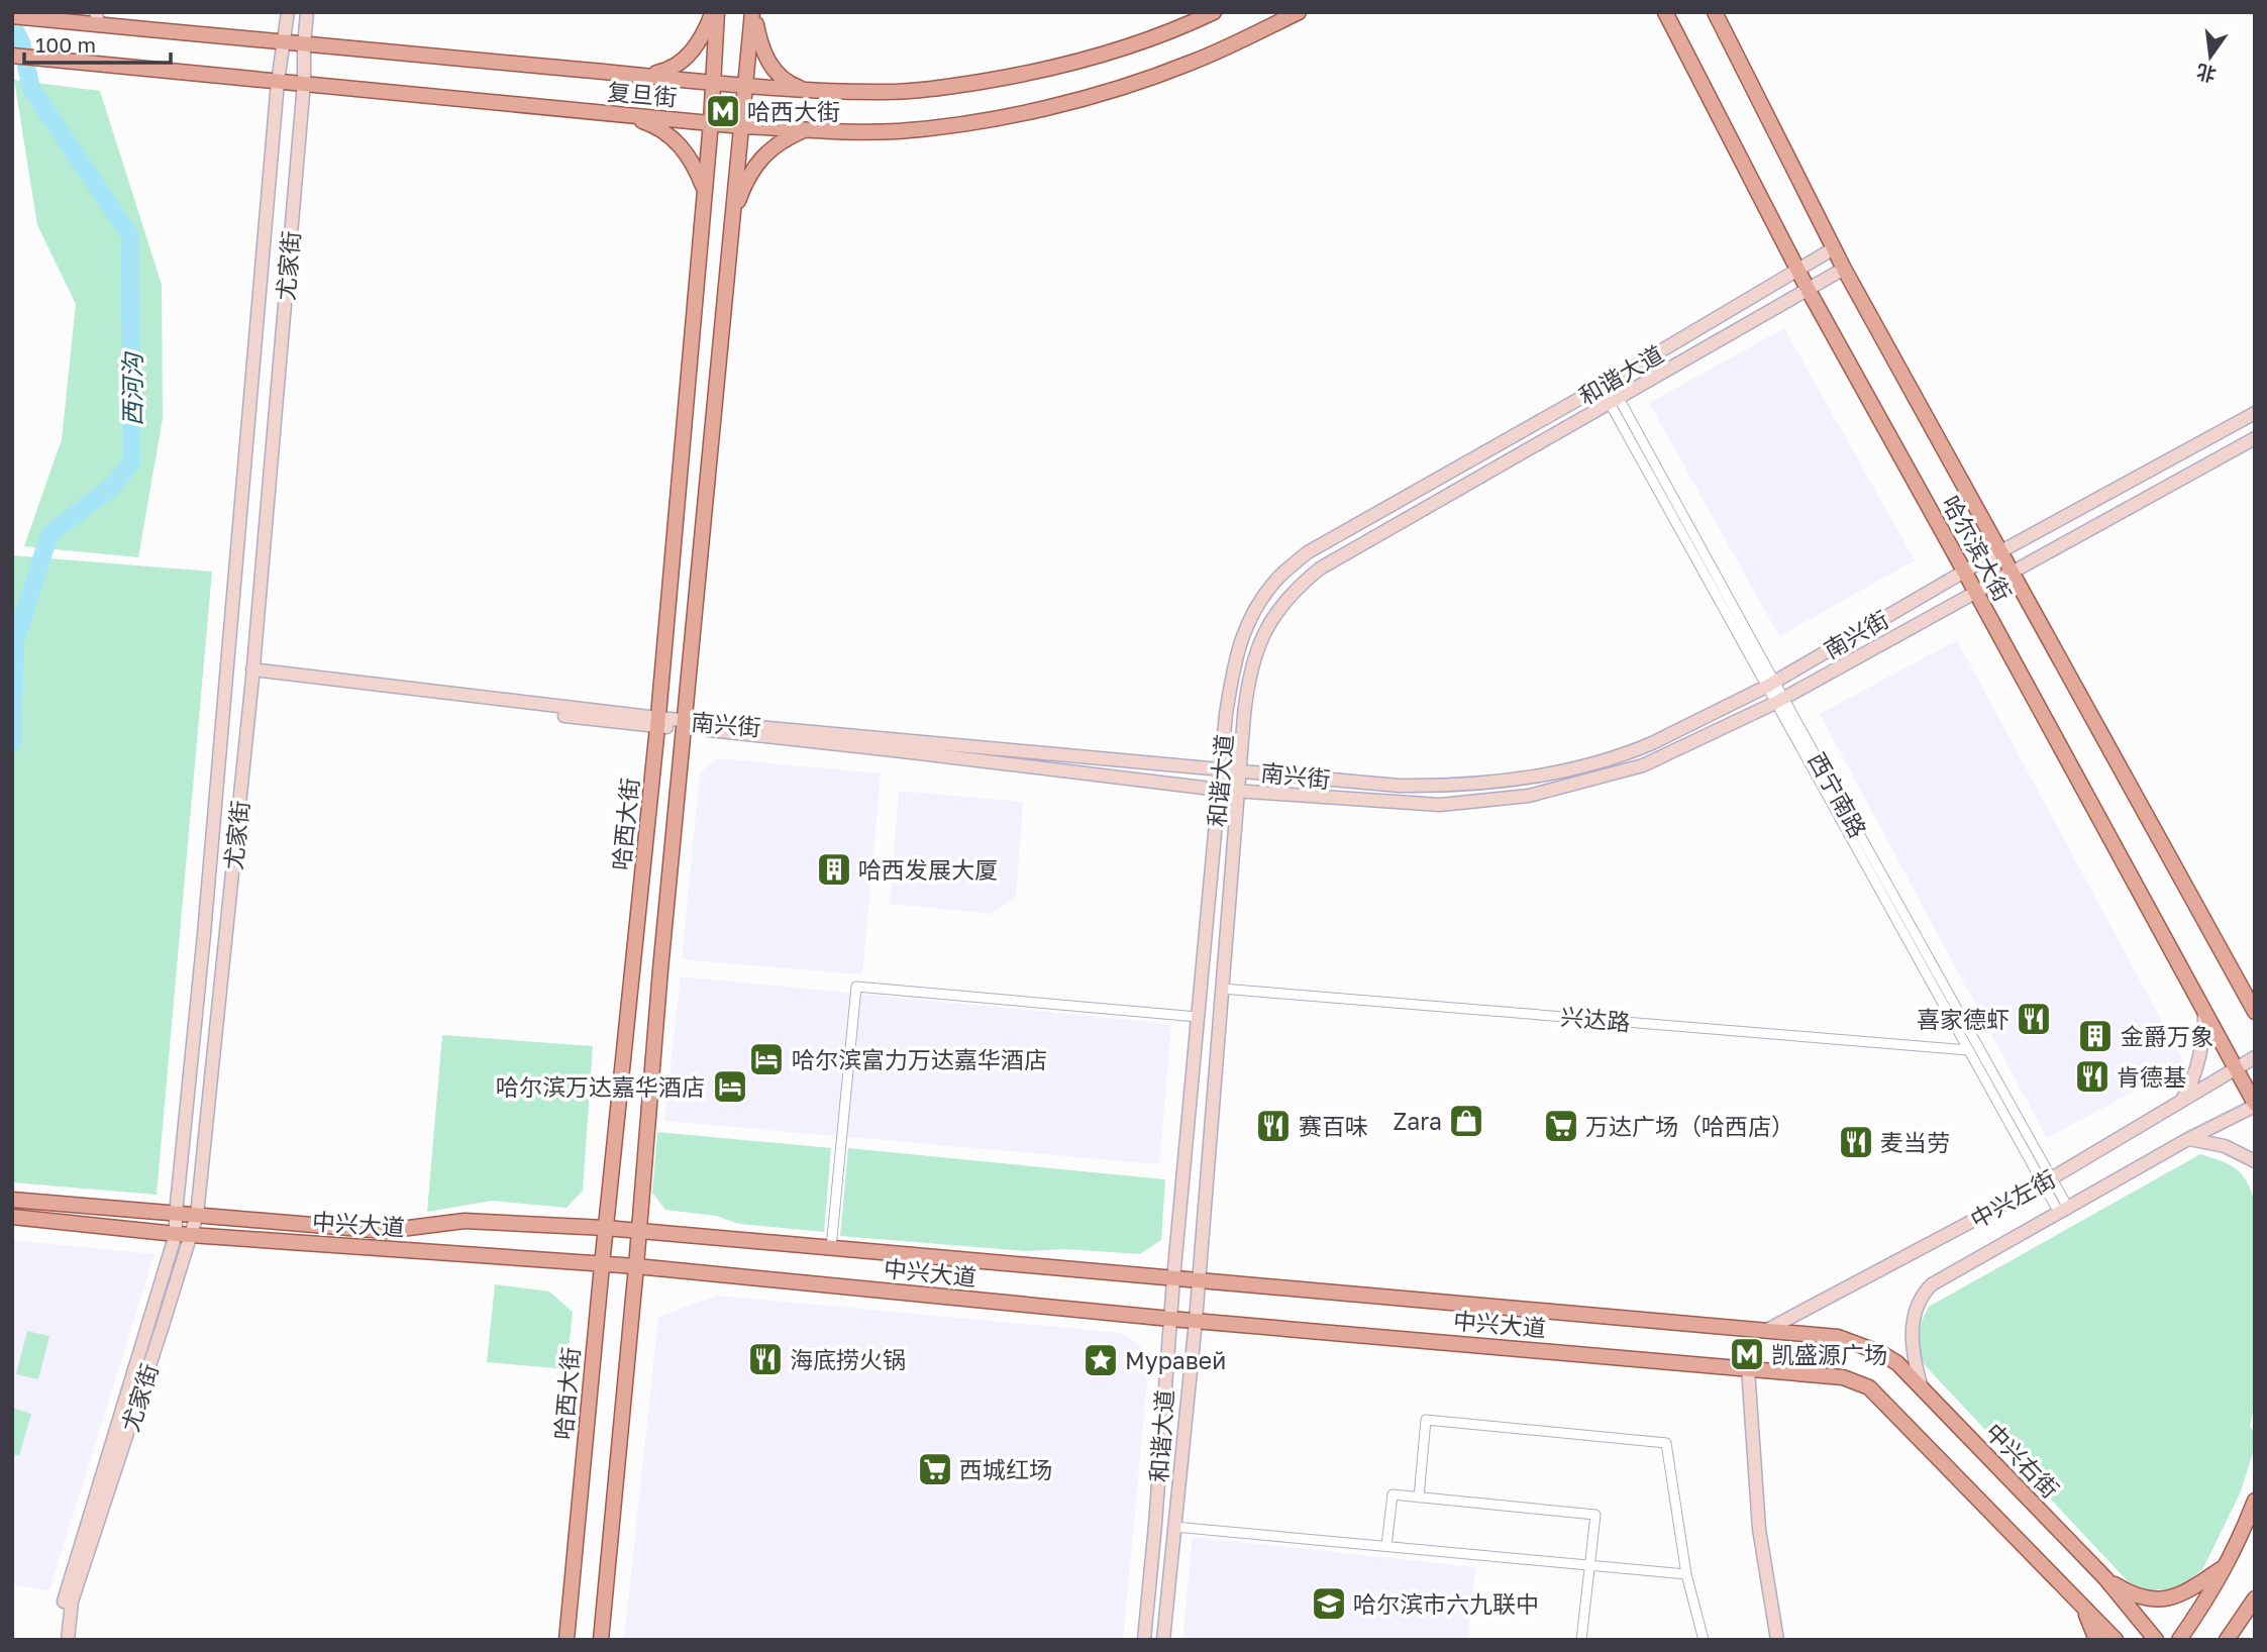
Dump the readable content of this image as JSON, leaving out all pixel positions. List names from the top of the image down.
{
  "streets": {
    "main road": [
      "复旦街",
      "尤家街",
      "和谐大道",
      "哈尔滨大街",
      "南兴街",
      "哈西大街",
      "中兴左街",
      "中兴大道",
      "中兴右街"
    ],
    "street": ["西宁南路", "兴达路"]
  },
  "crossings": [
    ["复旦街", "尤家街"],
    ["复旦街", "哈西大街"],
    ["尤家街", "南兴街"],
    ["尤家街", "中兴大道"],
    ["和谐大道", "哈尔滨大街"],
    ["和谐大道", "南兴街"],
    ["和谐大道", "西宁南路"],
    ["和谐大道", "兴达路"],
    ["和谐大道", "中兴大道"],
    ["哈尔滨大街", "南兴街"],
    ["哈尔滨大街", "中兴左街"],
    ["南兴街", "西宁南路"],
    ["南兴街", "哈西大街"],
    ["西宁南路", "兴达路"],
    ["西宁南路", "中兴左街"],
    ["哈西大街", "中兴大道"],
    ["中兴左街", "中兴大道"],
    ["中兴左街", "中兴右街"],
    ["中兴大道", "中兴右街"]
  ],
  "water": ["西河沟"],
  "places": {
    "metro station": ["哈西大街", "凯盛源广场"],
    "building": ["哈西发展大厦", "金爵万象"],
    "restaurant": [
      "喜家德虾",
      "肯德基",
      "赛百味",
      "麦当劳",
      "海底捞火锅"
    ],
    "hotel": ["哈尔滨富力万达嘉华酒店", "哈尔滨万达嘉华酒店"],
    "shop": ["Zara"],
    "supermarket": ["万达广场（哈西店）", "西城红场"],
    "place": ["Муравей"],
    "school or university": ["哈尔滨市六九联中"]
  },
  "scale_bar": "100 m",
  "north": "bottom"
}
